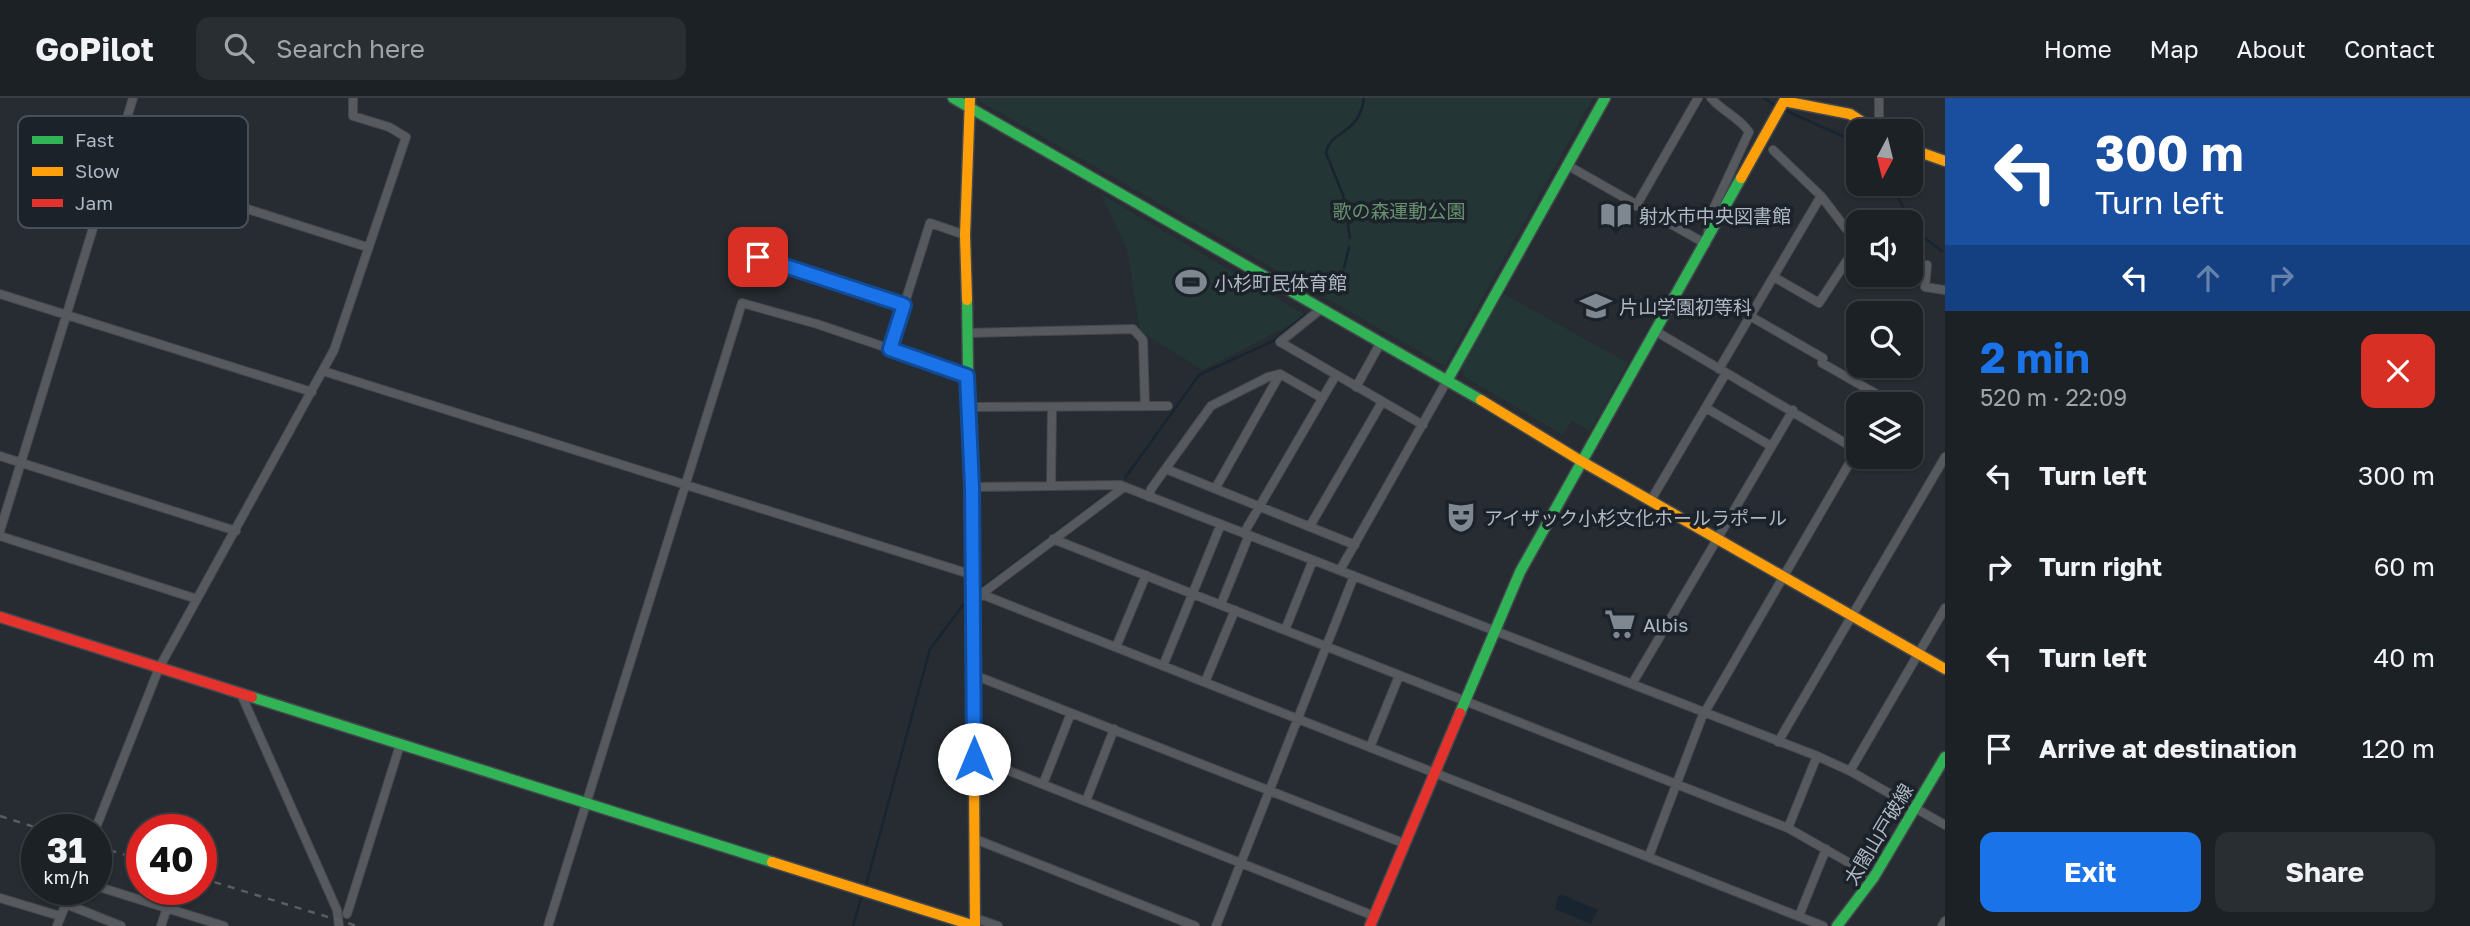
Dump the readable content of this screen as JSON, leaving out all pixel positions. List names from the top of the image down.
{
  "streets": {
    "street": ["太閤山戸破線"]
  },
  "parks": ["歌の森運動公園"],
  "places": {
    "library": ["射水市中央図書館"],
    "sports": ["小杉町民体育館"],
    "school or university": ["片山学園初等科"],
    "theatre": ["アイザック小杉文化ホールラポール"],
    "supermarket": ["Albis"]
  },
  "legend": ["Fast", "Slow", "Jam"],
  "north": "bottom",
  "page": {
    "header": "GoPilot",
    "search": "Search here",
    "nav": [
      "Home",
      "Map",
      "About",
      "Contact"
    ],
    "turn": ["300 m", "Turn left"],
    "heading": ["2 min", "520 m · 22:09"],
    "list": [
      {
        "name": "Turn left",
        "value": "300 m"
      },
      {
        "name": "Turn right",
        "value": "60 m"
      },
      {
        "name": "Turn left",
        "value": "40 m"
      },
      {
        "name": "Arrive at destination",
        "value": "120 m"
      }
    ],
    "speed": "31 km/h",
    "limit": "40",
    "buttons": ["Exit", "Share"]
  }
}
